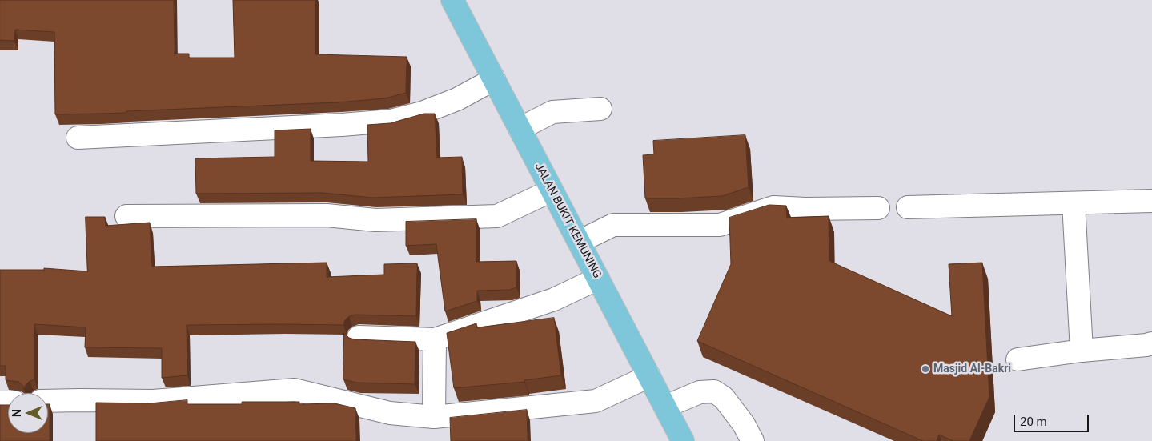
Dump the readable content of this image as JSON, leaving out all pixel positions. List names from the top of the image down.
{
  "streets": {
    "main road": ["JALAN BUKIT KEMUNING"]
  },
  "places": ["Masjid Al-Bakri"],
  "scale_bar": "20 m",
  "north": "left"
}
